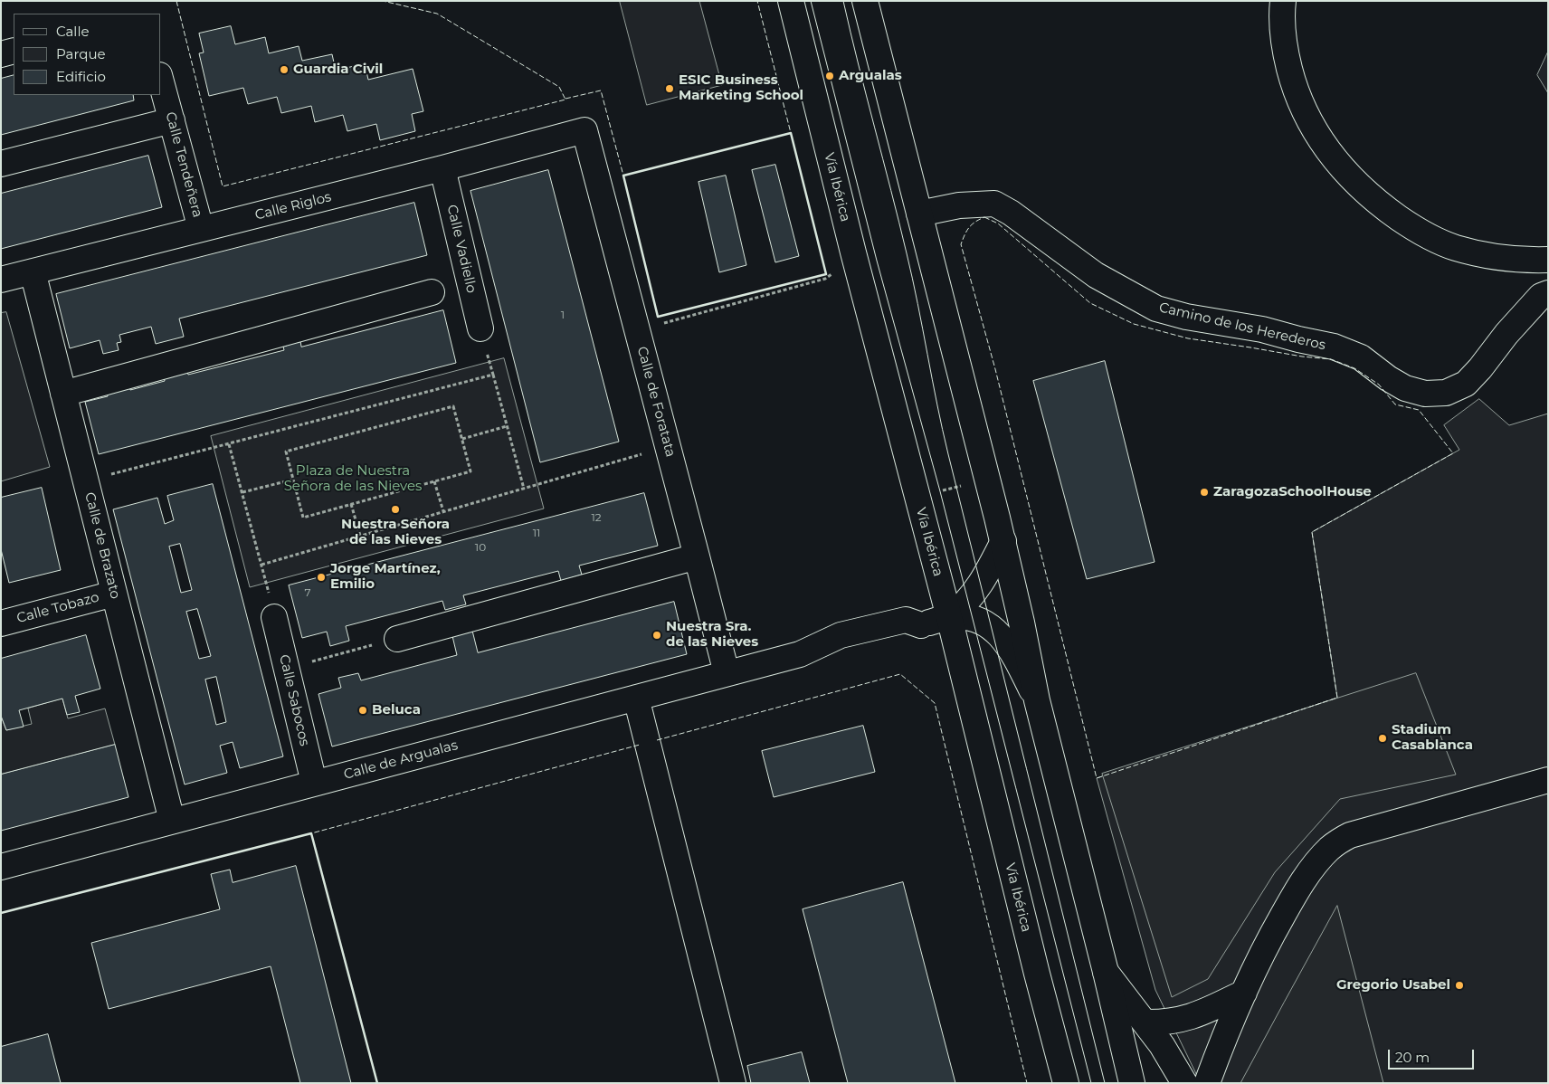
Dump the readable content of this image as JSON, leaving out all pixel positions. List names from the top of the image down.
{
  "streets": {
    "main road": [
      "Calle Tendeñera",
      "Vía Ibérica",
      "Calle Riglos",
      "Calle Vadiello",
      "Camino de los Herederos",
      "Calle de Foratata",
      "Calle de Brazato",
      "Calle Tobazo",
      "Calle Sabocos",
      "Calle de Argualas"
    ]
  },
  "crossings": [
    ["Calle Tendeñera", "Calle Riglos"],
    ["Vía Ibérica", "Calle de Argualas"],
    ["Calle Riglos", "Calle Vadiello"],
    ["Calle Riglos", "Calle de Foratata"],
    ["Calle Riglos", "Calle de Brazato"],
    ["Calle de Foratata", "Calle de Argualas"],
    ["Calle de Brazato", "Calle Tobazo"],
    ["Calle de Brazato", "Calle de Argualas"],
    ["Calle Sabocos", "Calle de Argualas"]
  ],
  "parks": ["Plaza de Nuestra Señora de las Nieves"],
  "places": [
    "Guardia Civil",
    "Argualas",
    "ESIC Business Marketing School",
    "ZaragozaSchoolHouse",
    "Nuestra Señora de las Nieves",
    "Jorge Martínez, Emilio",
    "Nuestra Sra. de las Nieves",
    "Beluca",
    "Stadium Casablanca",
    "Gregorio Usabel"
  ],
  "house_numbers": [
    "1",
    "12",
    "11",
    "10",
    "7"
  ],
  "legend": ["Calle", "Parque", "Edificio"],
  "scale_bar": "20 m"
}
